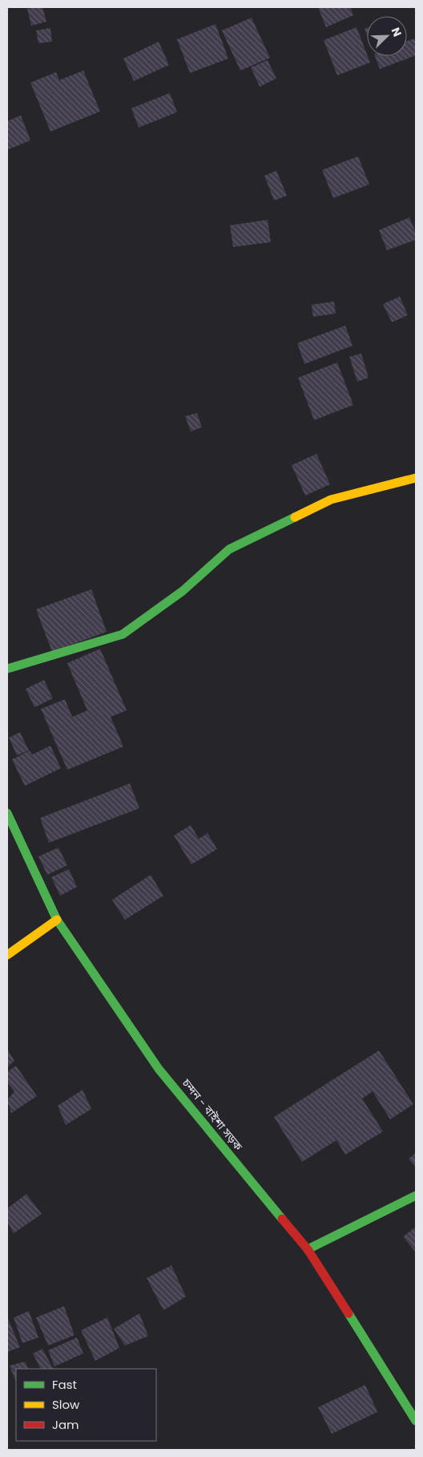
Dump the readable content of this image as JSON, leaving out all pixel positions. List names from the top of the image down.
{
  "streets": {
    "main road": ["চন্দন - বাইশা সড়ক"]
  },
  "legend": ["Fast", "Slow", "Jam"],
  "north": "top right"
}
